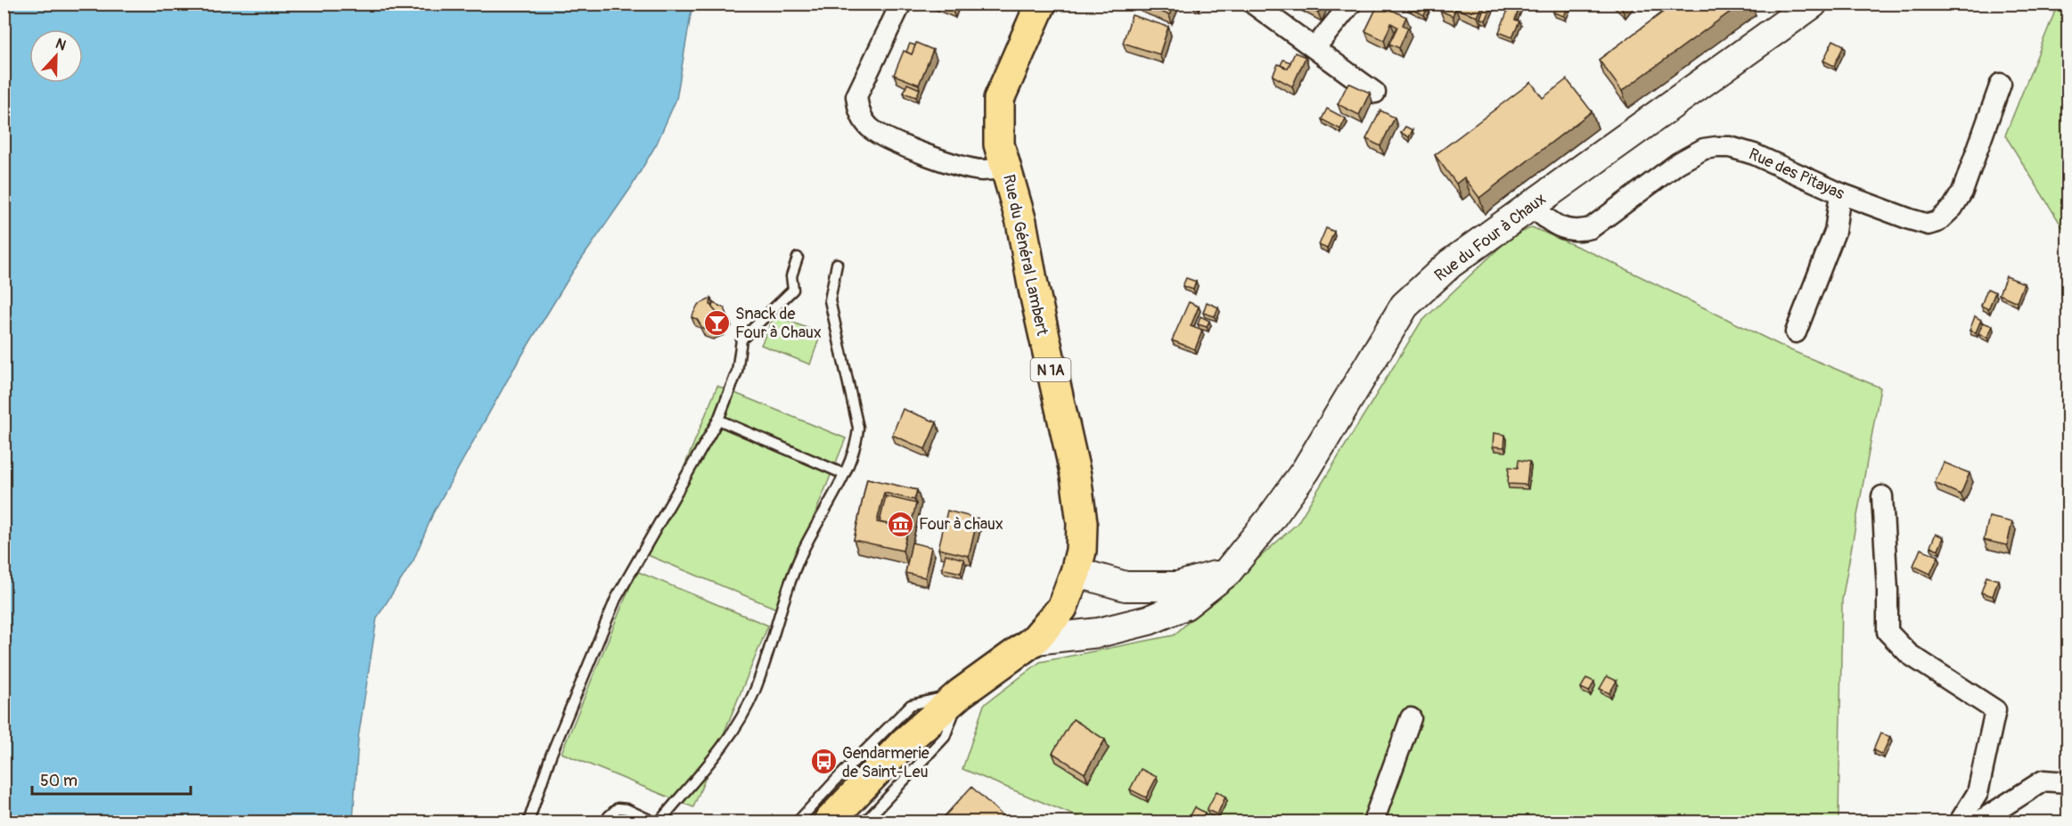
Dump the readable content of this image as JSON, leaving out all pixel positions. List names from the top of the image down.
{
  "streets": {
    "main road": ["Rue du Four à Chaux", "Rue du Général Lambert", "N 1A"],
    "street": ["Rue des Pitayas"]
  },
  "crossings": [
    ["Rue des Pitayas", "Rue du Four à Chaux"],
    ["Rue du Four à Chaux", "Rue du Général Lambert"]
  ],
  "places": {
    "bar": ["Snack de Four à Chaux"],
    "museum": ["Four à chaux"],
    "bus stop": ["Gendarmerie de Saint-Leu"]
  },
  "scale_bar": "50 m",
  "north": "top"
}
